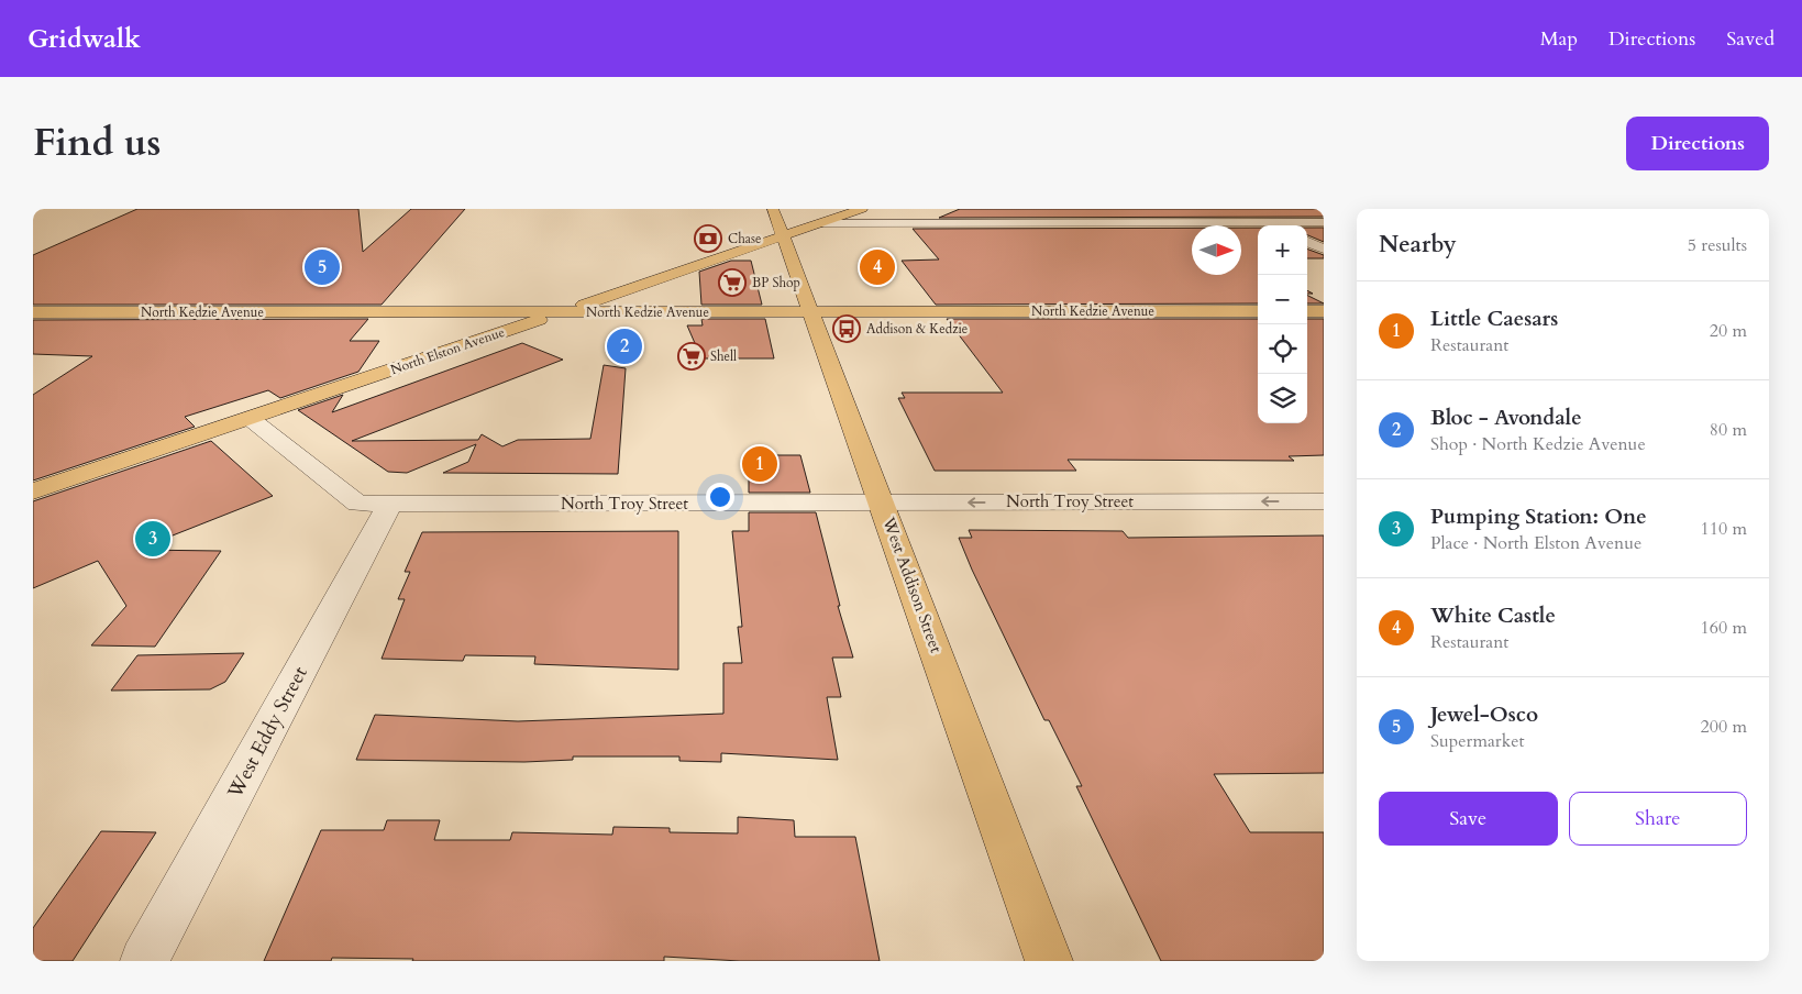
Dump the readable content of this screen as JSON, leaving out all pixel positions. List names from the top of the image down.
{
  "streets": {
    "main road": ["North Kedzie Avenue", "North Elston Avenue", "West Addison Street"],
    "street": ["North Troy Street", "West Eddy Street"]
  },
  "crossings": [
    ["North Kedzie Avenue", "North Elston Avenue"],
    ["North Kedzie Avenue", "West Addison Street"],
    ["North Elston Avenue", "North Troy Street"],
    ["North Elston Avenue", "West Addison Street"],
    ["North Troy Street", "West Addison Street"],
    ["North Troy Street", "West Eddy Street"]
  ],
  "one_way": ["North Troy Street"],
  "places": {
    "bank": ["Chase"],
    "supermarket": ["BP Shop", "Shell"],
    "bus stop": ["Addison & Kedzie"]
  },
  "north": "right",
  "page": {
    "header": "Gridwalk",
    "nav": ["Map", "Directions", "Saved"],
    "title": "Find us",
    "buttons": [
      "Directions",
      ["Save", "Share"]
    ],
    "heading": ["Nearby", "5 results"],
    "map_buttons": ["+", "−"],
    "pins": [
      "4",
      "5",
      "2",
      "1",
      "3"
    ],
    "list": [
      {
        "mark": "1",
        "name": "Little Caesars",
        "note": "Restaurant",
        "value": "20 m"
      },
      {
        "mark": "2",
        "name": "Bloc - Avondale",
        "note": "Shop · North Kedzie Avenue",
        "value": "80 m"
      },
      {
        "mark": "3",
        "name": "Pumping Station: One",
        "note": "Place · North Elston Avenue",
        "value": "110 m"
      },
      {
        "mark": "4",
        "name": "White Castle",
        "note": "Restaurant",
        "value": "160 m"
      },
      {
        "mark": "5",
        "name": "Jewel-Osco",
        "note": "Supermarket",
        "value": "200 m"
      }
    ]
  }
}
